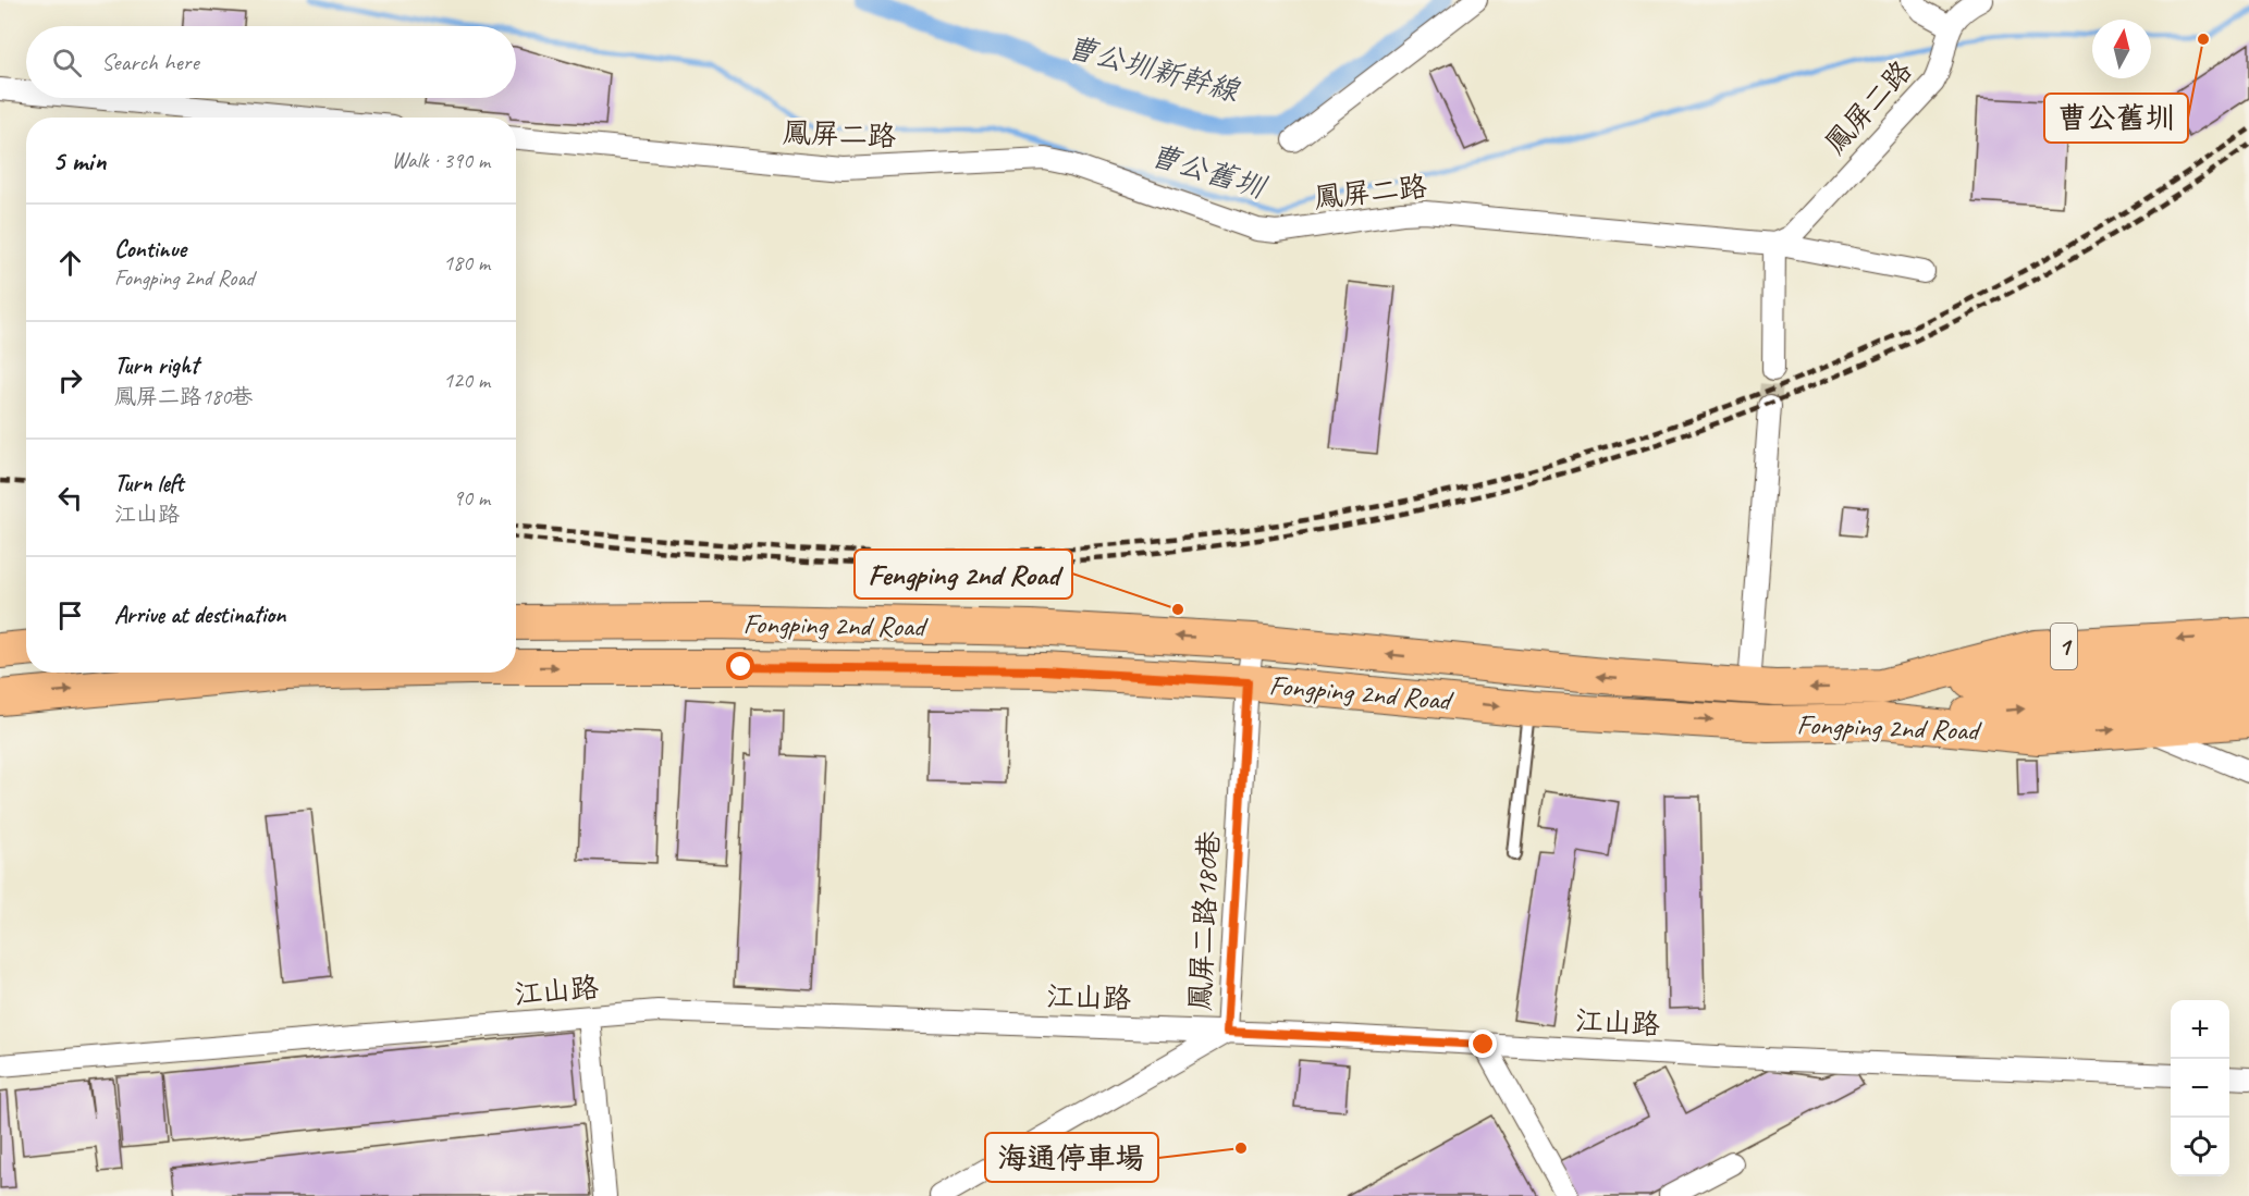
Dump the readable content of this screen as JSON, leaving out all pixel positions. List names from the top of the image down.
{
  "streets": {
    "main road": ["Fongping 2nd Road", "1"],
    "street": ["鳳屏二路", "鳳屏二路180巷", "江山路"]
  },
  "crossings": [
    ["Fongping 2nd Road", "1"],
    ["Fongping 2nd Road", "鳳屏二路180巷"],
    ["鳳屏二路180巷", "江山路"]
  ],
  "water": ["曹公圳新幹線", "曹公舊圳"],
  "places": ["曹公舊圳", "Fengping 2nd Road", "海通停車場"],
  "north": "top",
  "page": {
    "search": "Search here",
    "heading": ["5 min", "Walk · 390 m"],
    "list": [
      ["Continue", "Fongping 2nd Road", "180 m"],
      ["Turn right", "鳳屏二路180巷", "120 m"],
      ["Turn left", "江山路", "90 m"],
      "Arrive at destination"
    ],
    "map_buttons": ["+", "−"]
  }
}
